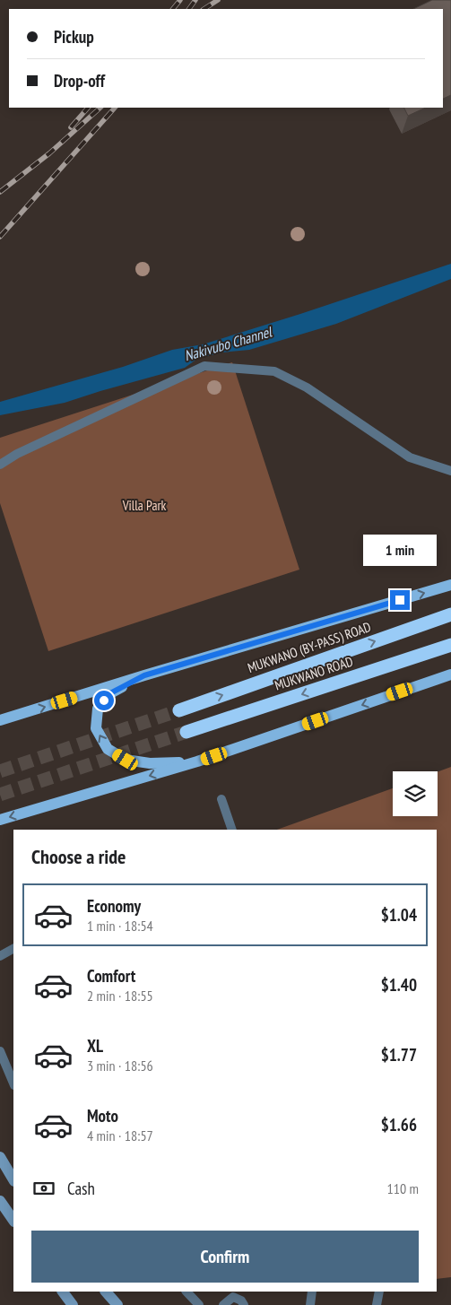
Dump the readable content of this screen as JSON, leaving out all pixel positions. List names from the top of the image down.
{
  "streets": {
    "highway": ["MUKWANO (BY-PASS) ROAD", "MUKWANO ROAD"]
  },
  "one_way": ["MUKWANO (BY-PASS) ROAD", "MUKWANO ROAD"],
  "water": ["Nakivubo Channel"],
  "parks": ["Villa Park"],
  "page": {
    "banner": ["Pickup", "Drop-off"],
    "bubble": "1 min",
    "heading": "Choose a ride",
    "list": [
      {
        "name": "Economy",
        "note": "1 min · 18:54",
        "value": "$1.04"
      },
      {
        "name": "Comfort",
        "note": "2 min · 18:55",
        "value": "$1.40"
      },
      {
        "name": "XL",
        "note": "3 min · 18:56",
        "value": "$1.77"
      },
      {
        "name": "Moto",
        "note": "4 min · 18:57",
        "value": "$1.66"
      }
    ],
    "pay": ["Cash", "110 m"],
    "buttons": "Confirm"
  }
}
